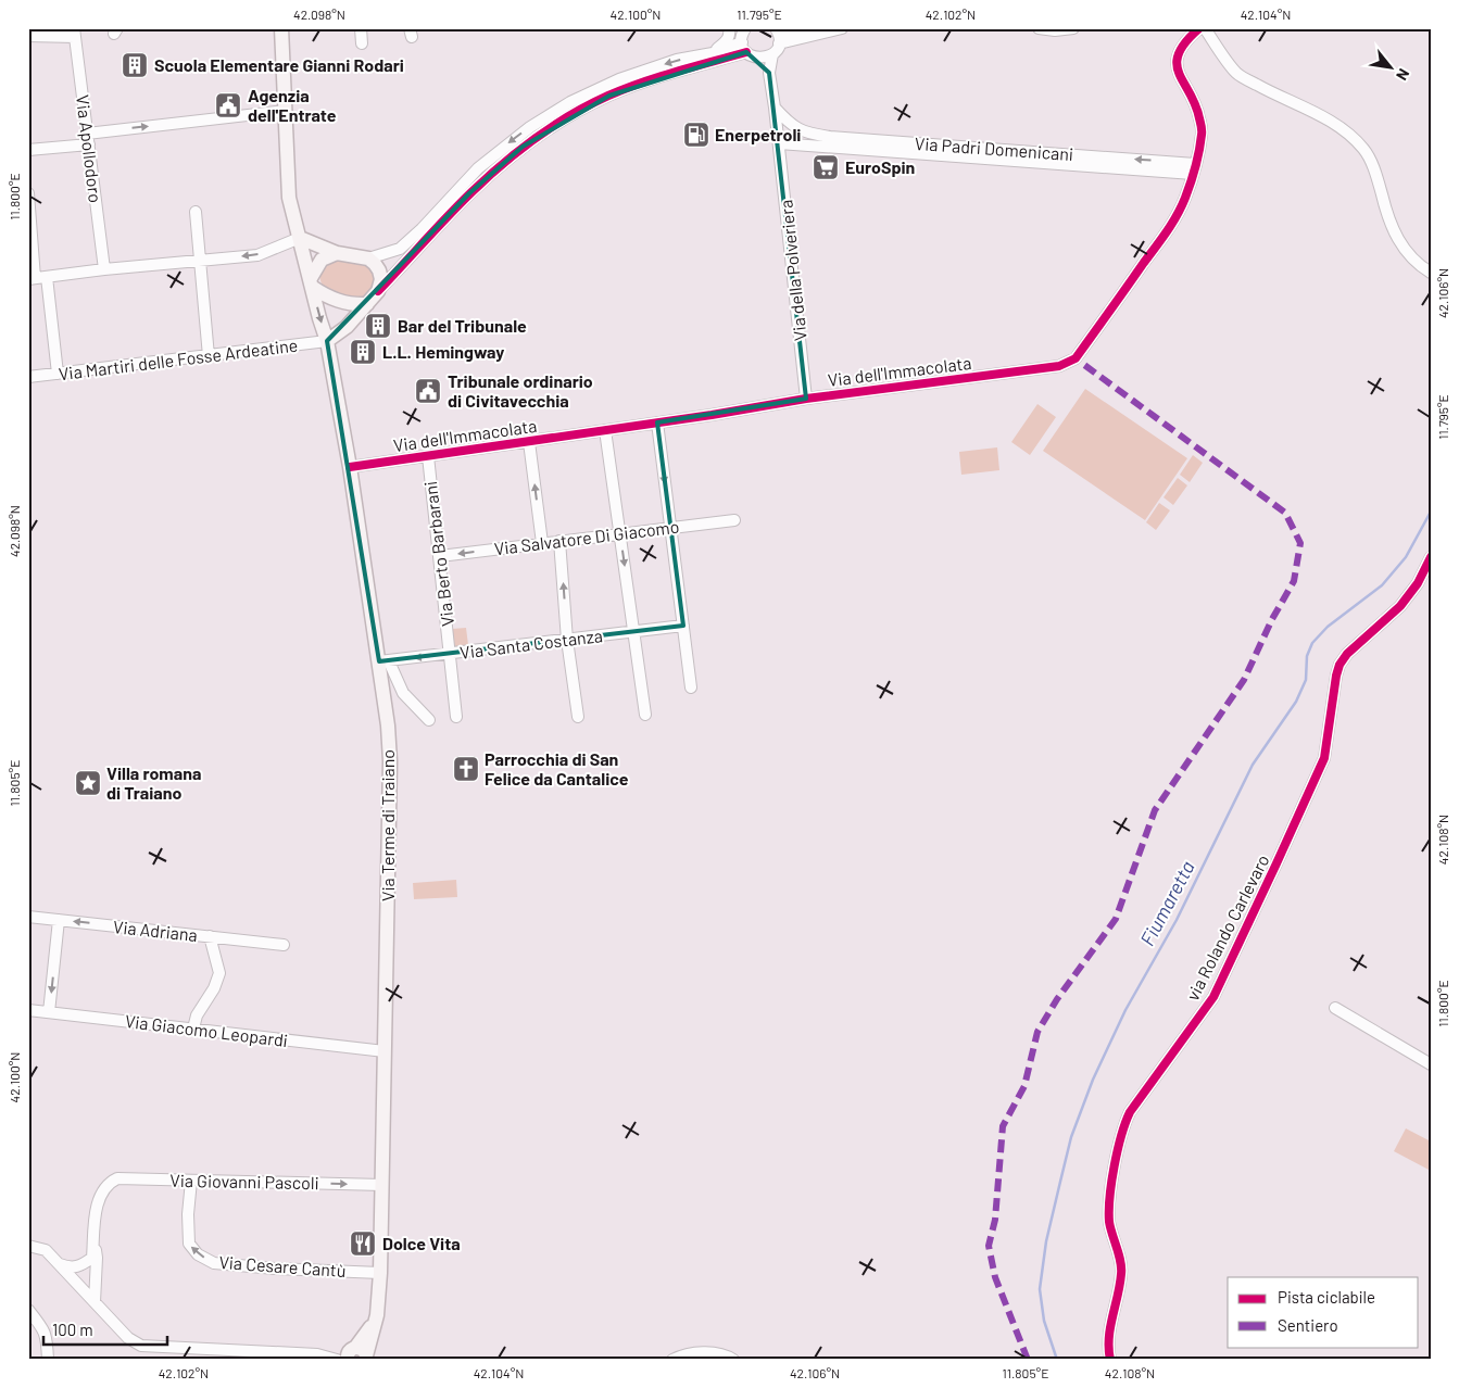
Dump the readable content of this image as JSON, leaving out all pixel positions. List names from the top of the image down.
{
  "streets": {
    "main road": ["Via Terme di Traiano"],
    "street": [
      "Via Apollodoro",
      "Via Padri Domenicani",
      "Via della Polveriera",
      "Via Martiri delle Fosse Ardeatine",
      "Via dell'Immacolata",
      "Via Salvatore Di Giacomo",
      "Via Berto Barbarani",
      "Via Santa Costanza",
      "via Rolando Carlevaro",
      "Via Adriana",
      "Via Giacomo Leopardi",
      "Via Giovanni Pascoli",
      "Via Cesare Cantù"
    ]
  },
  "crossings": [
    ["Via Padri Domenicani", "Via della Polveriera"],
    ["Via Padri Domenicani", "Via dell'Immacolata"],
    ["Via della Polveriera", "Via dell'Immacolata"],
    ["Via Martiri delle Fosse Ardeatine", "Via Terme di Traiano"],
    ["Via dell'Immacolata", "Via Berto Barbarani"],
    ["Via dell'Immacolata", "Via Terme di Traiano"],
    ["Via Salvatore Di Giacomo", "Via Berto Barbarani"],
    ["Via Berto Barbarani", "Via Santa Costanza"],
    ["Via Santa Costanza", "Via Terme di Traiano"],
    ["Via Terme di Traiano", "Via Giacomo Leopardi"],
    ["Via Terme di Traiano", "Via Giovanni Pascoli"],
    ["Via Terme di Traiano", "Via Cesare Cantù"],
    ["Via Giovanni Pascoli", "Via Cesare Cantù"]
  ],
  "one_way": ["Via Adriana", "Via Giovanni Pascoli"],
  "water": ["Fiumaretta"],
  "places": {
    "building": ["Scuola Elementare Gianni Rodari", "Bar del Tribunale", "L.L. Hemingway"],
    "public building": ["Agenzia dell'Entrate", "Tribunale ordinario di Civitavecchia"],
    "fuel station": ["Enerpetroli"],
    "supermarket": ["EuroSpin"],
    "church": ["Parrocchia di San Felice da Cantalice"],
    "place": ["Villa romana di Traiano"],
    "restaurant": ["Dolce Vita"]
  },
  "legend": ["Pista ciclabile", "Sentiero"],
  "scale_bar": "100 m",
  "north": "bottom right",
  "coordinates": [
    "42.098°N",
    "42.100°N",
    "11.795°E",
    "42.102°N",
    "42.104°N",
    "11.800°E",
    "42.106°N",
    "11.805°E",
    "42.108°N"
  ]
}
